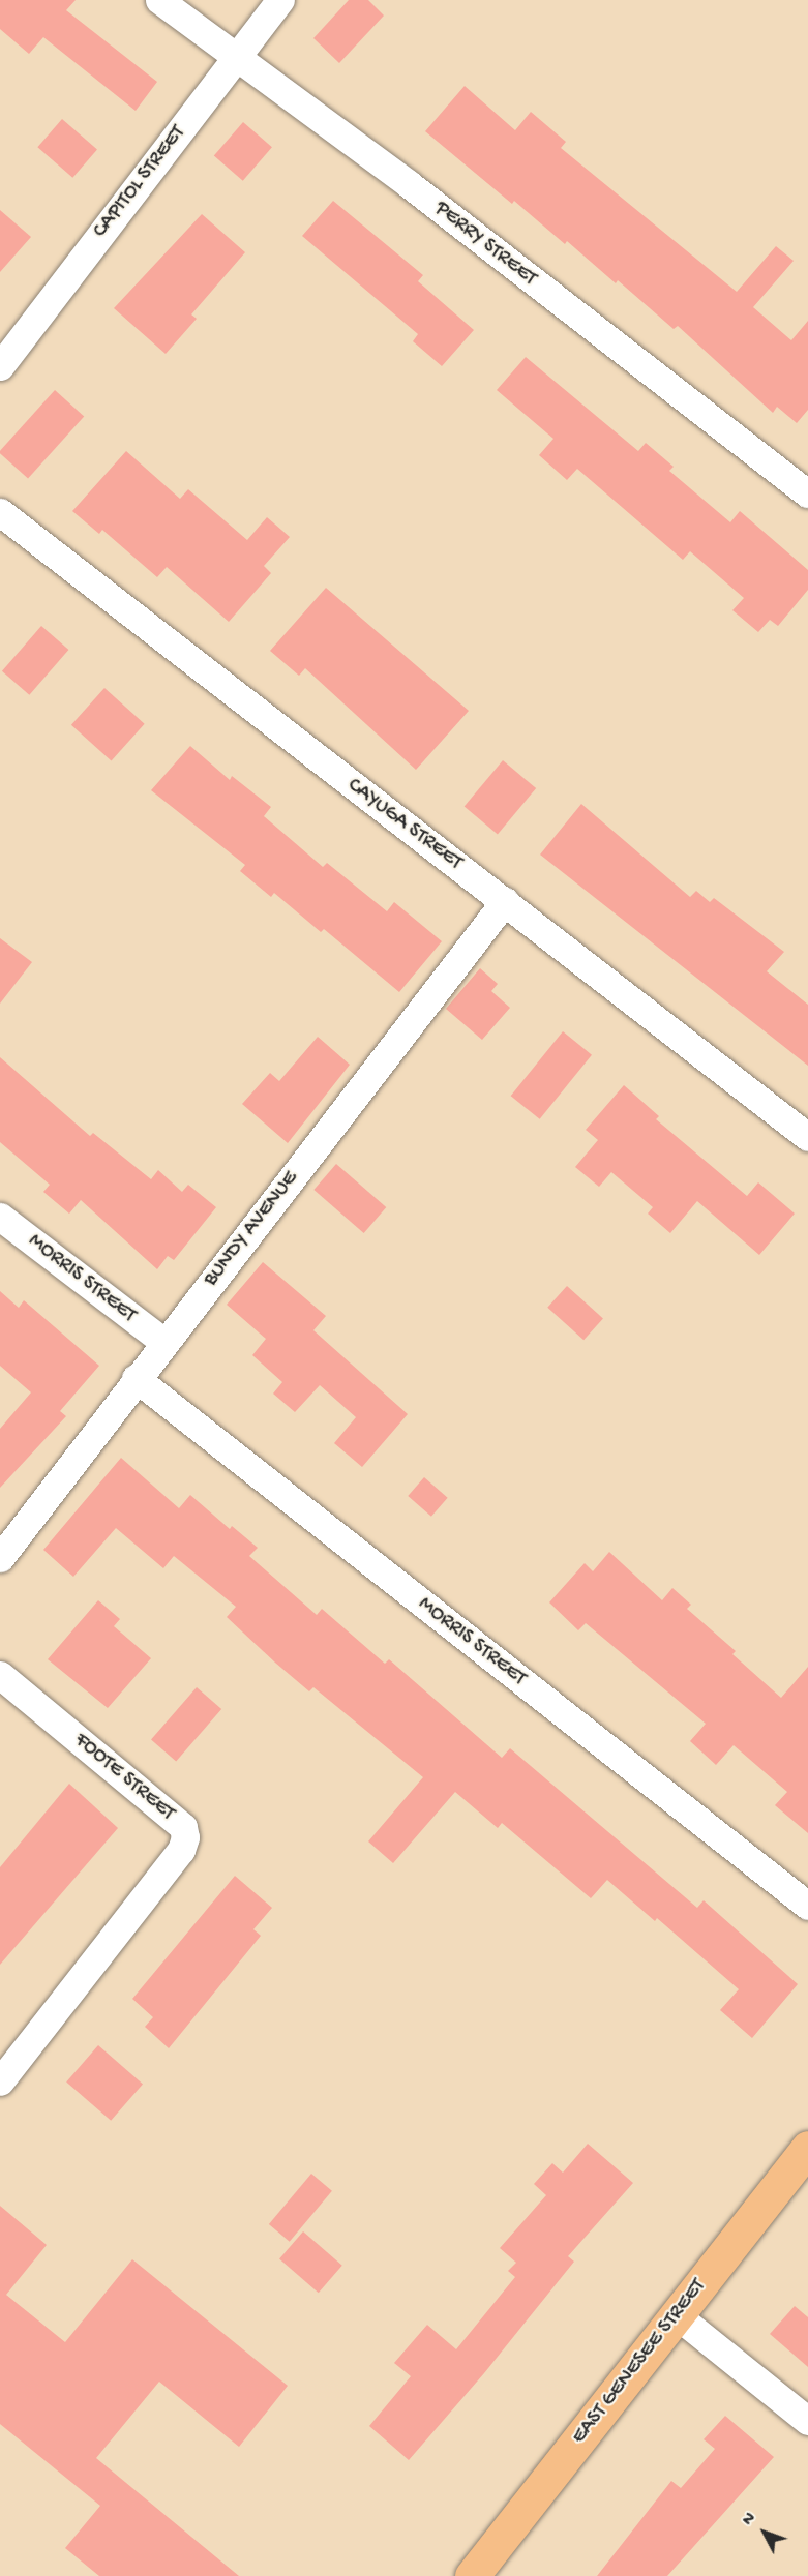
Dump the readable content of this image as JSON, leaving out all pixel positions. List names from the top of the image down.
{
  "streets": {
    "highway": ["EAST GENESEE STREET"],
    "street": [
      "CAPITOL STREET",
      "PERRY STREET",
      "CAYUGA STREET",
      "BUNDY AVENUE",
      "MORRIS STREET",
      "FOOTE STREET"
    ]
  },
  "crossings": [
    ["CAPITOL STREET", "PERRY STREET"],
    ["CAYUGA STREET", "BUNDY AVENUE"],
    ["BUNDY AVENUE", "MORRIS STREET"]
  ],
  "north": "top left"
}
